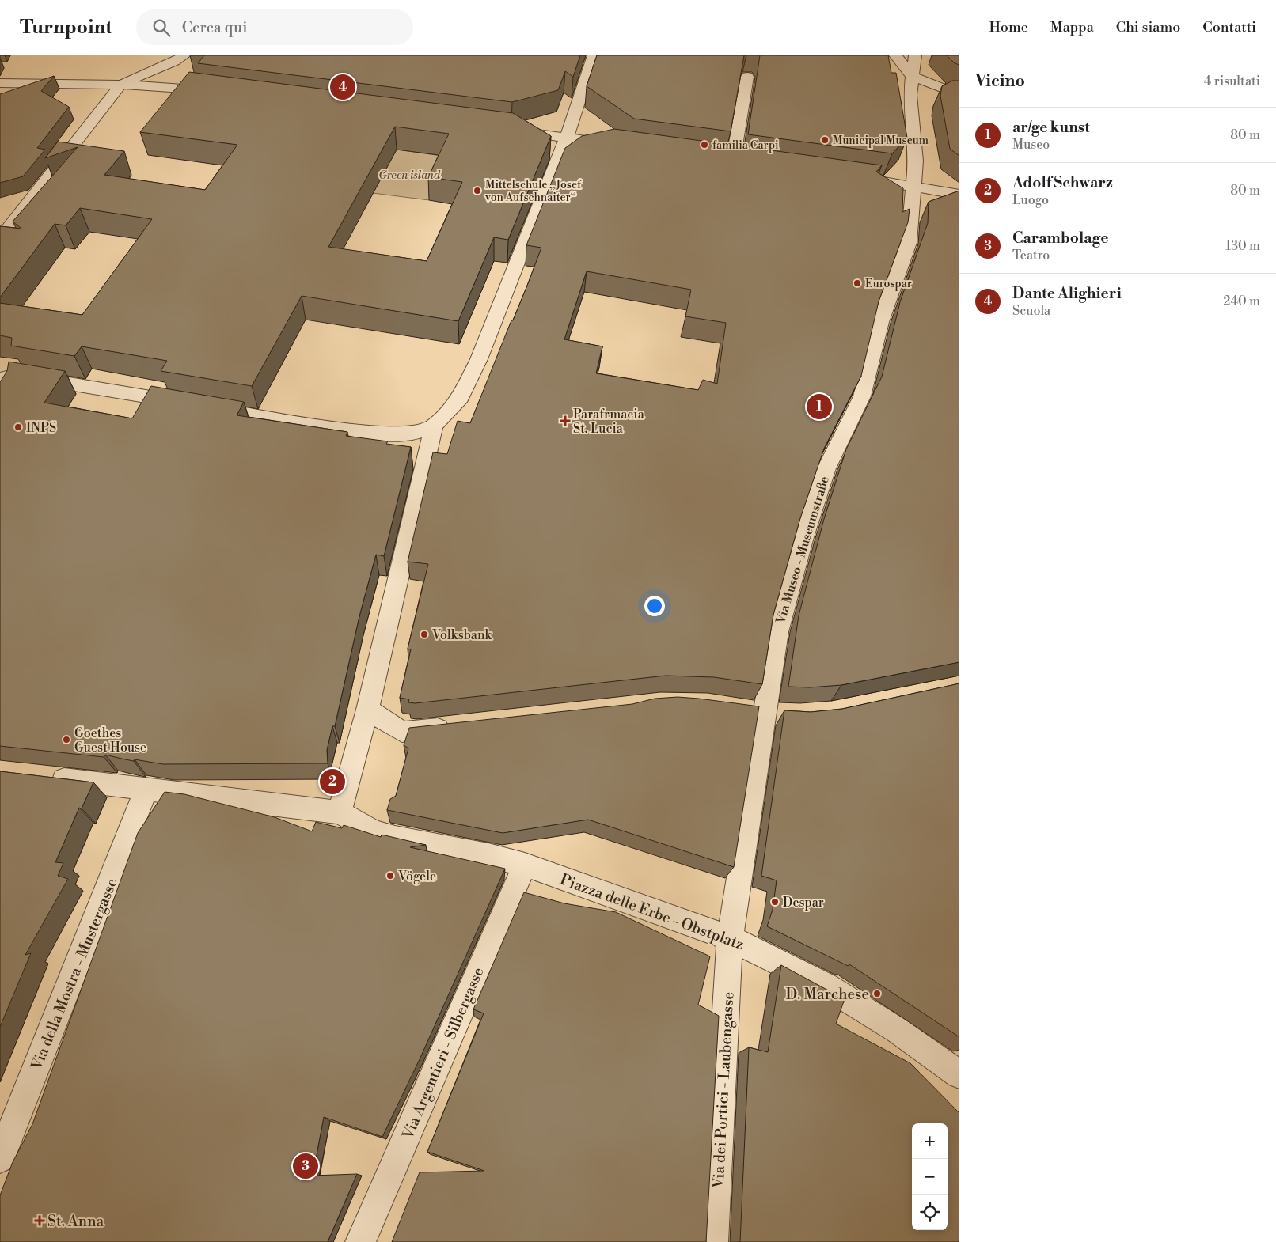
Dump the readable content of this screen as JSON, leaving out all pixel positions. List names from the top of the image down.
{
  "streets": {
    "street": [
      "Via Museo - Museumstraße",
      "Piazza delle Erbe - Obstplatz",
      "Via della Mostra - Mustergasse",
      "Via Argentieri - Silbergasse",
      "Via dei Portici - Laubengasse"
    ]
  },
  "crossings": [
    ["Via Museo - Museumstraße", "Piazza delle Erbe - Obstplatz"],
    ["Via Museo - Museumstraße", "Via dei Portici - Laubengasse"],
    ["Piazza delle Erbe - Obstplatz", "Via Argentieri - Silbergasse"],
    ["Piazza delle Erbe - Obstplatz", "Via dei Portici - Laubengasse"]
  ],
  "parks": ["Green island"],
  "places": {
    "other": [
      "Municipal Museum",
      "familia Carpi",
      "Mittelschule „Josef von Aufschnaiter“",
      "Eurospar",
      "INPS",
      "Volksbank",
      "Goethes Guest House",
      "Vögele",
      "Despar",
      "D. Marchese"
    ],
    "health": ["Parafrmacia St. Lucia", "St. Anna"]
  },
  "page": {
    "header": "Turnpoint",
    "search": "Cerca qui",
    "nav": [
      "Home",
      "Mappa",
      "Chi siamo",
      "Contatti"
    ],
    "heading": ["Vicino", "4 risultati"],
    "pins": [
      "4",
      "1",
      "2",
      "3"
    ],
    "list": [
      {
        "mark": "1",
        "name": "ar/ge kunst",
        "note": "Museo",
        "value": "80 m"
      },
      {
        "mark": "2",
        "name": "Adolf Schwarz",
        "note": "Luogo",
        "value": "80 m"
      },
      {
        "mark": "3",
        "name": "Carambolage",
        "note": "Teatro",
        "value": "130 m"
      },
      {
        "mark": "4",
        "name": "Dante Alighieri",
        "note": "Scuola",
        "value": "240 m"
      }
    ],
    "map_buttons": ["+", "−"]
  }
}
